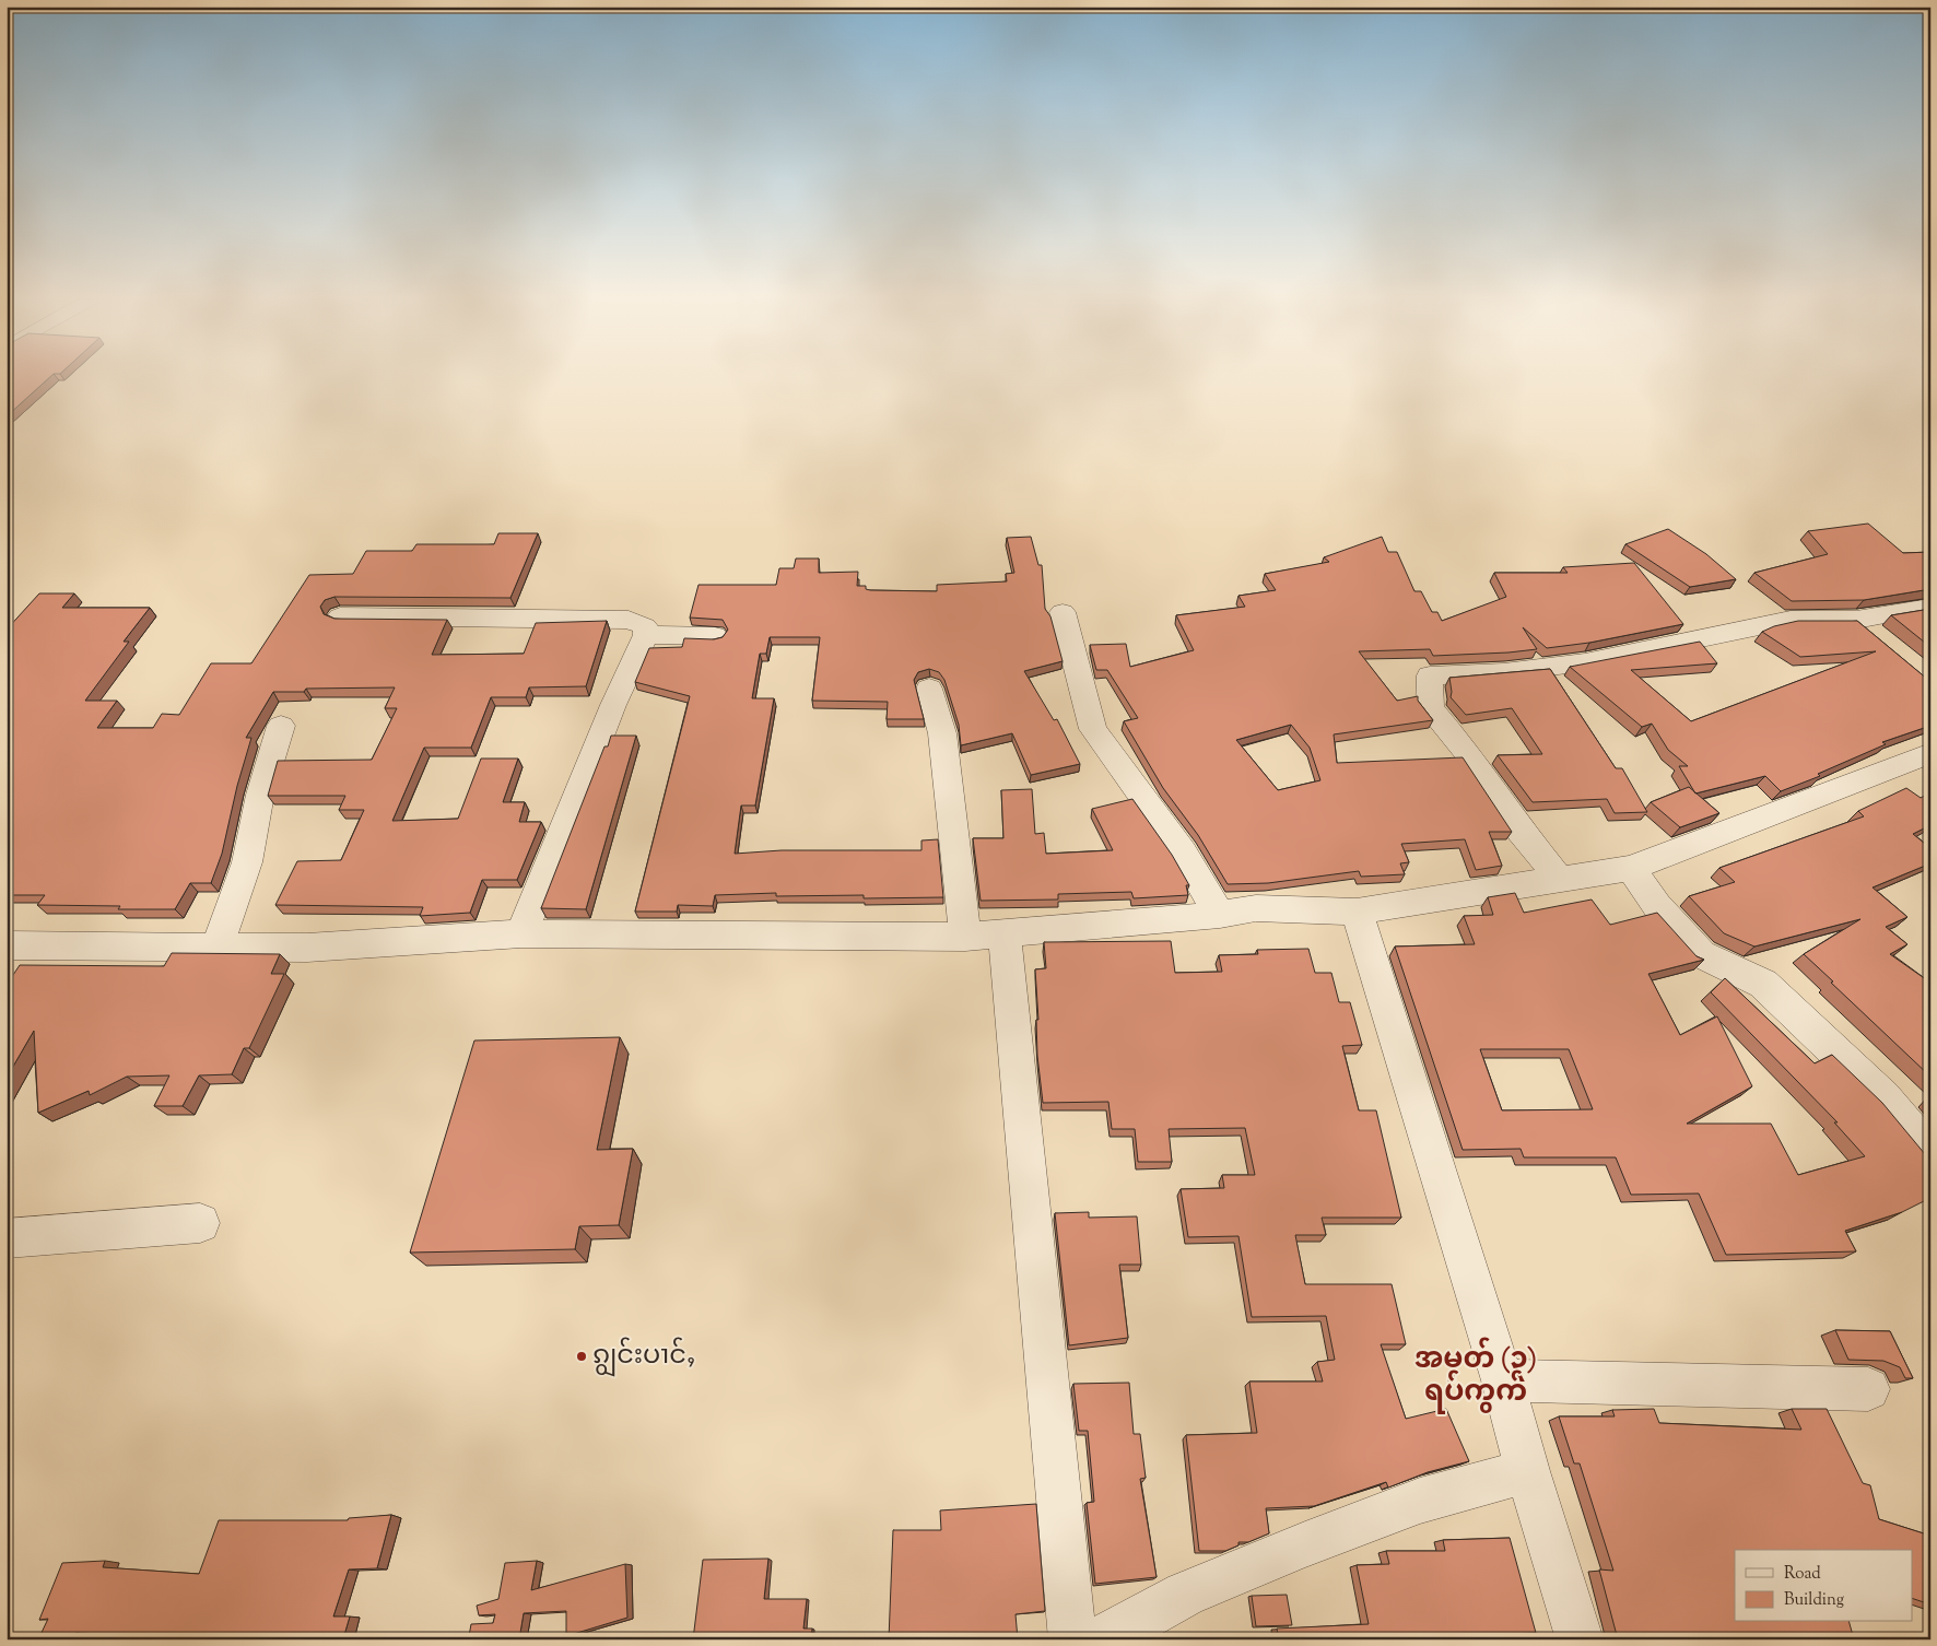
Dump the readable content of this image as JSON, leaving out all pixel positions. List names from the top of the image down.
{
  "districts": ["အမှတ် (၃) ရပ်ကွက်"],
  "places": ["ၵျွင်းပၢင်ႇ"],
  "legend": ["Road", "Building"]
}
